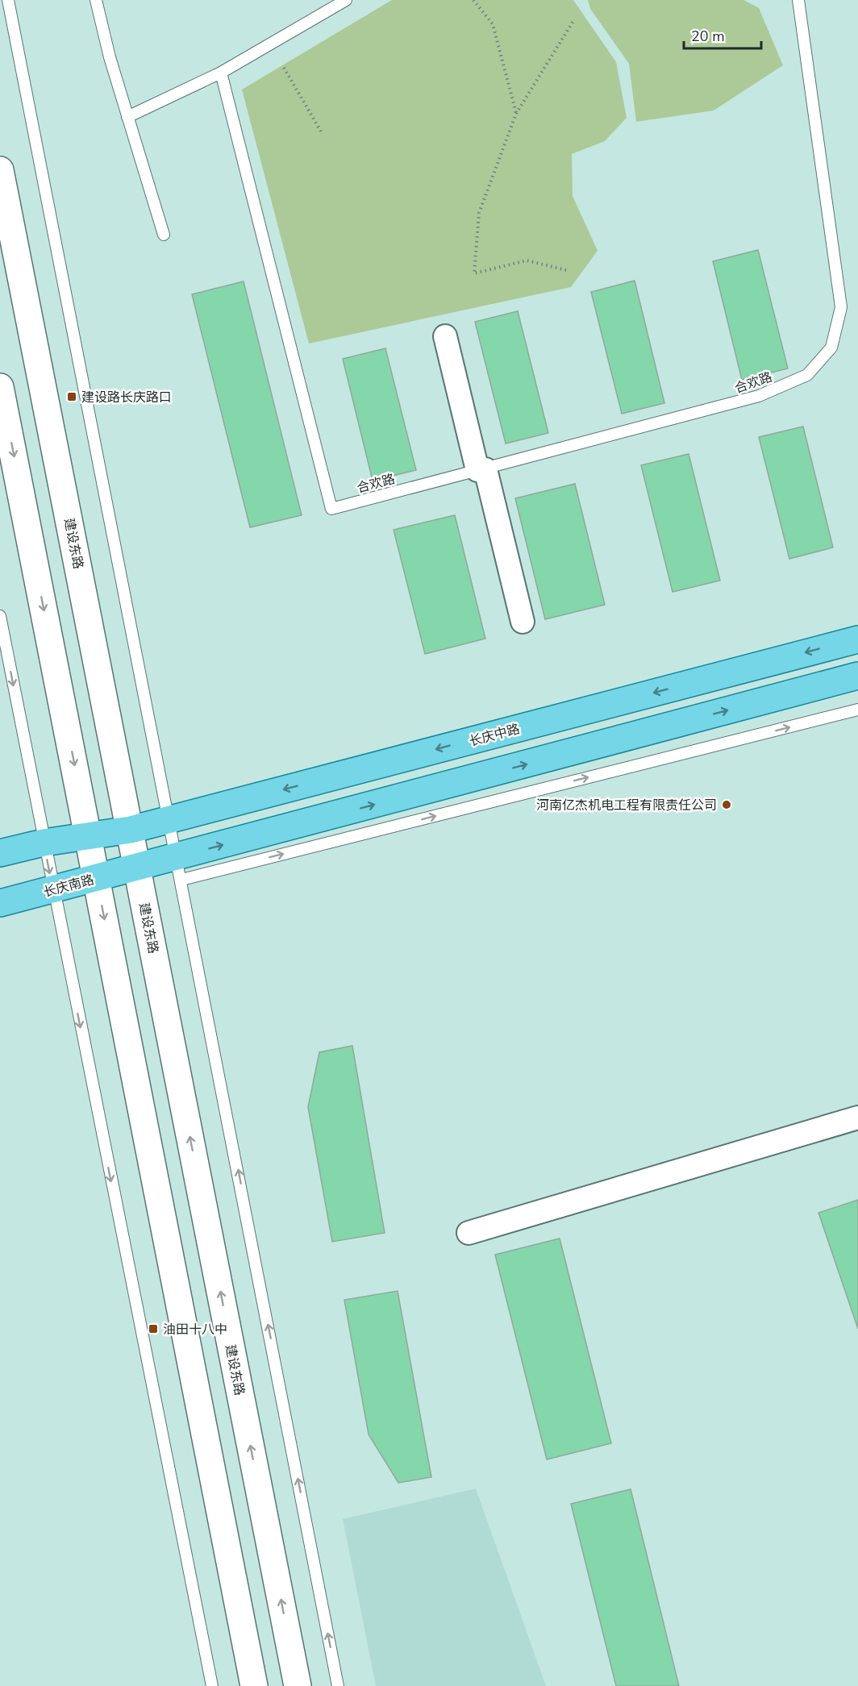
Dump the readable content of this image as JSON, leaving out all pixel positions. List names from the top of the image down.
{
  "streets": {
    "main road": ["建设东路", "长庆中路", "长庆南路"],
    "lane": ["合欢路"]
  },
  "crossings": [
    ["建设东路", "长庆中路"],
    ["建设东路", "长庆南路"]
  ],
  "places": {
    "transit": ["建设路长庆路口", "油田十八中"],
    "other": ["河南亿杰机电工程有限责任公司"]
  },
  "scale_bar": "20 m"
}
